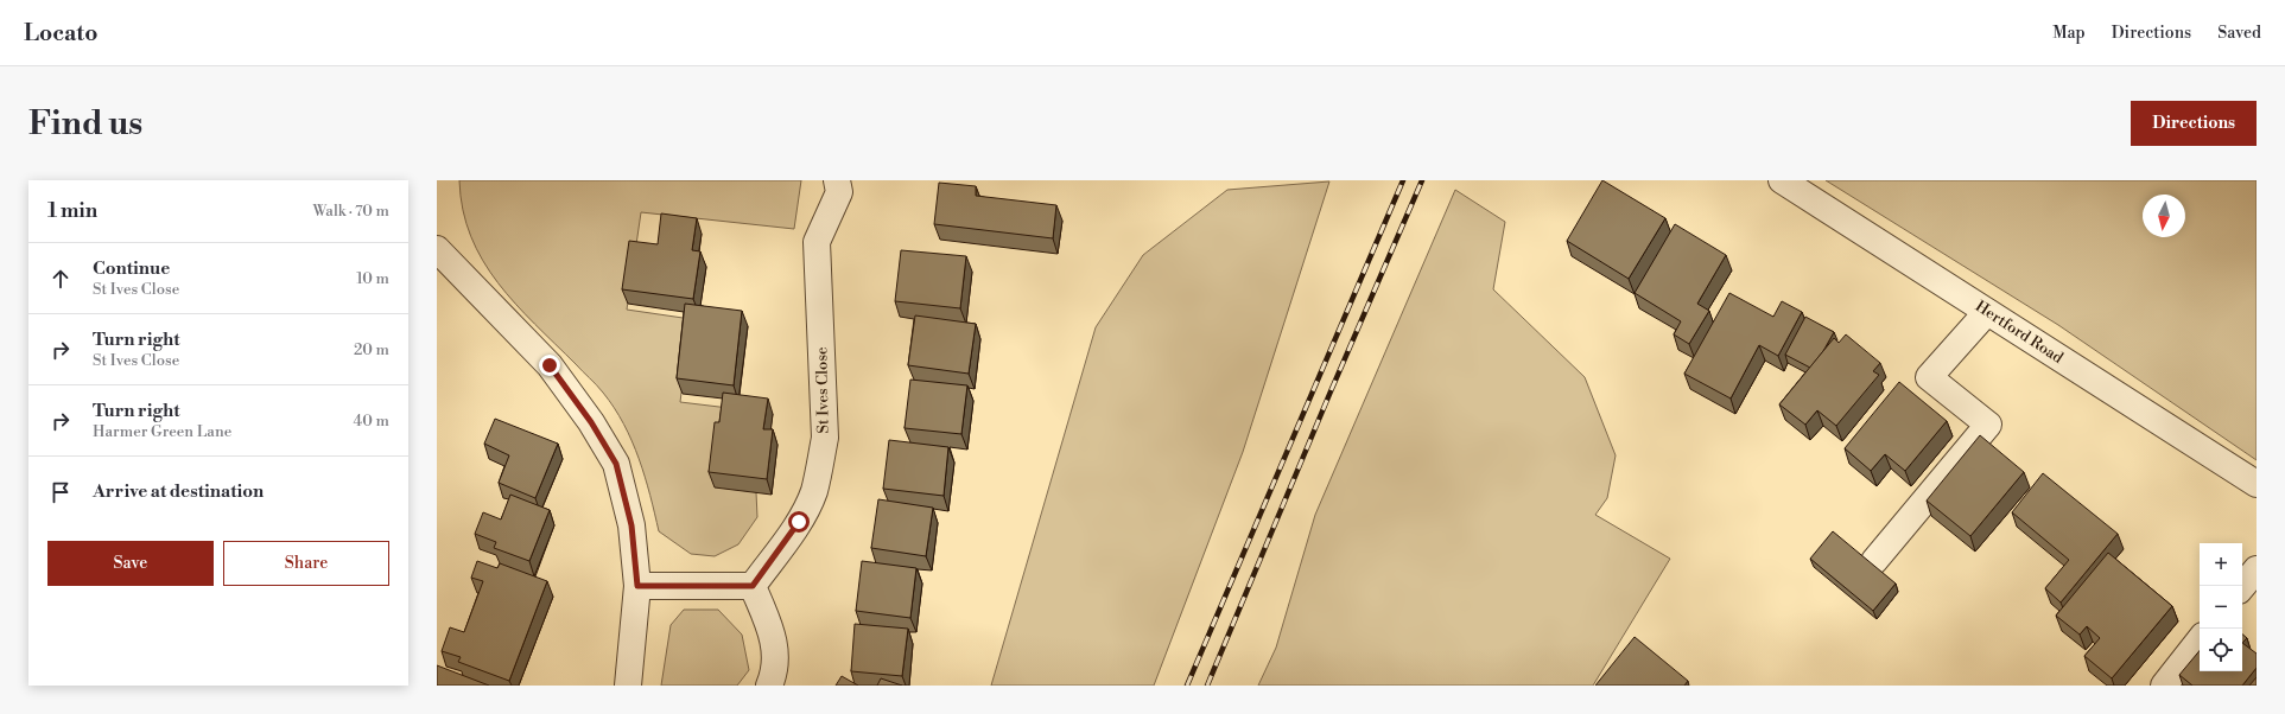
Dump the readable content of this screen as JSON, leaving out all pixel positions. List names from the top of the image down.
{
  "streets": {
    "street": ["Hertford Road", "St Ives Close"]
  },
  "north": "bottom",
  "page": {
    "header": "Locato",
    "nav": ["Map", "Directions", "Saved"],
    "buttons": [
      "Directions",
      ["Save", "Share"]
    ],
    "title": "Find us",
    "heading": ["1 min", "Walk · 70 m"],
    "list": [
      ["Continue", "St Ives Close", "10 m"],
      ["Turn right", "St Ives Close", "20 m"],
      ["Turn right", "Harmer Green Lane", "40 m"],
      "Arrive at destination"
    ],
    "map_buttons": ["+", "−"]
  }
}
